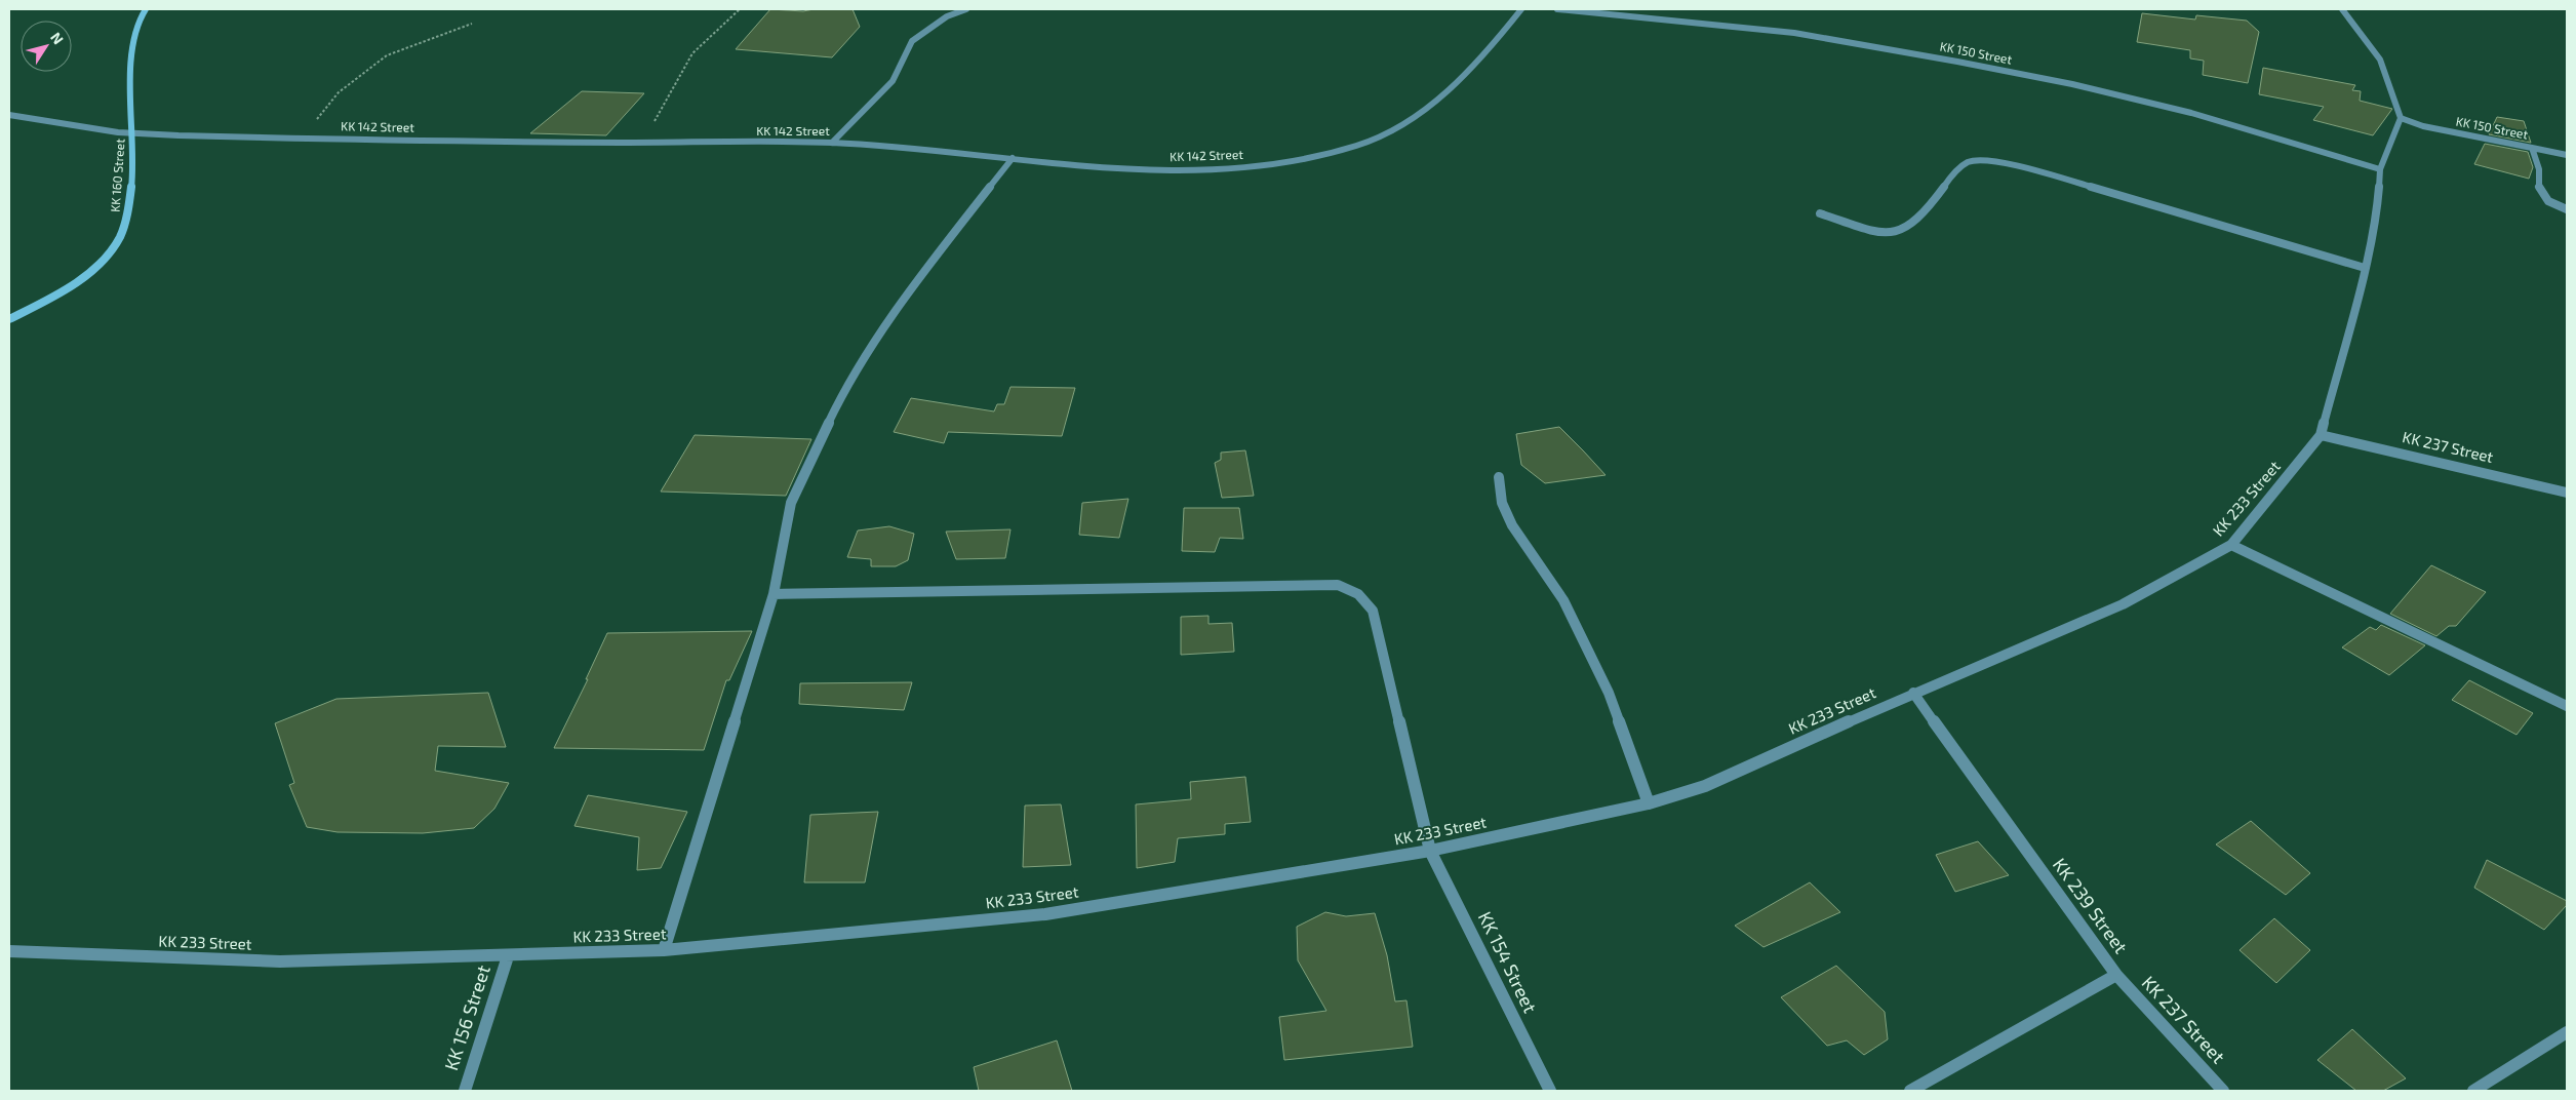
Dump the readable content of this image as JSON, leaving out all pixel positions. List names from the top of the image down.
{
  "streets": {
    "main road": ["KK 160 Street"],
    "street": [
      "KK 150 Street",
      "KK 142 Street",
      "KK 237 Street",
      "KK 233 Street",
      "KK 239 Street",
      "KK 154 Street",
      "KK 156 Street"
    ]
  },
  "crossings": [
    ["KK 150 Street", "KK 233 Street"],
    ["KK 142 Street", "KK 160 Street"],
    ["KK 237 Street", "KK 233 Street"],
    ["KK 237 Street", "KK 239 Street"],
    ["KK 233 Street", "KK 239 Street"],
    ["KK 233 Street", "KK 154 Street"],
    ["KK 233 Street", "KK 156 Street"]
  ],
  "north": "top right"
}
